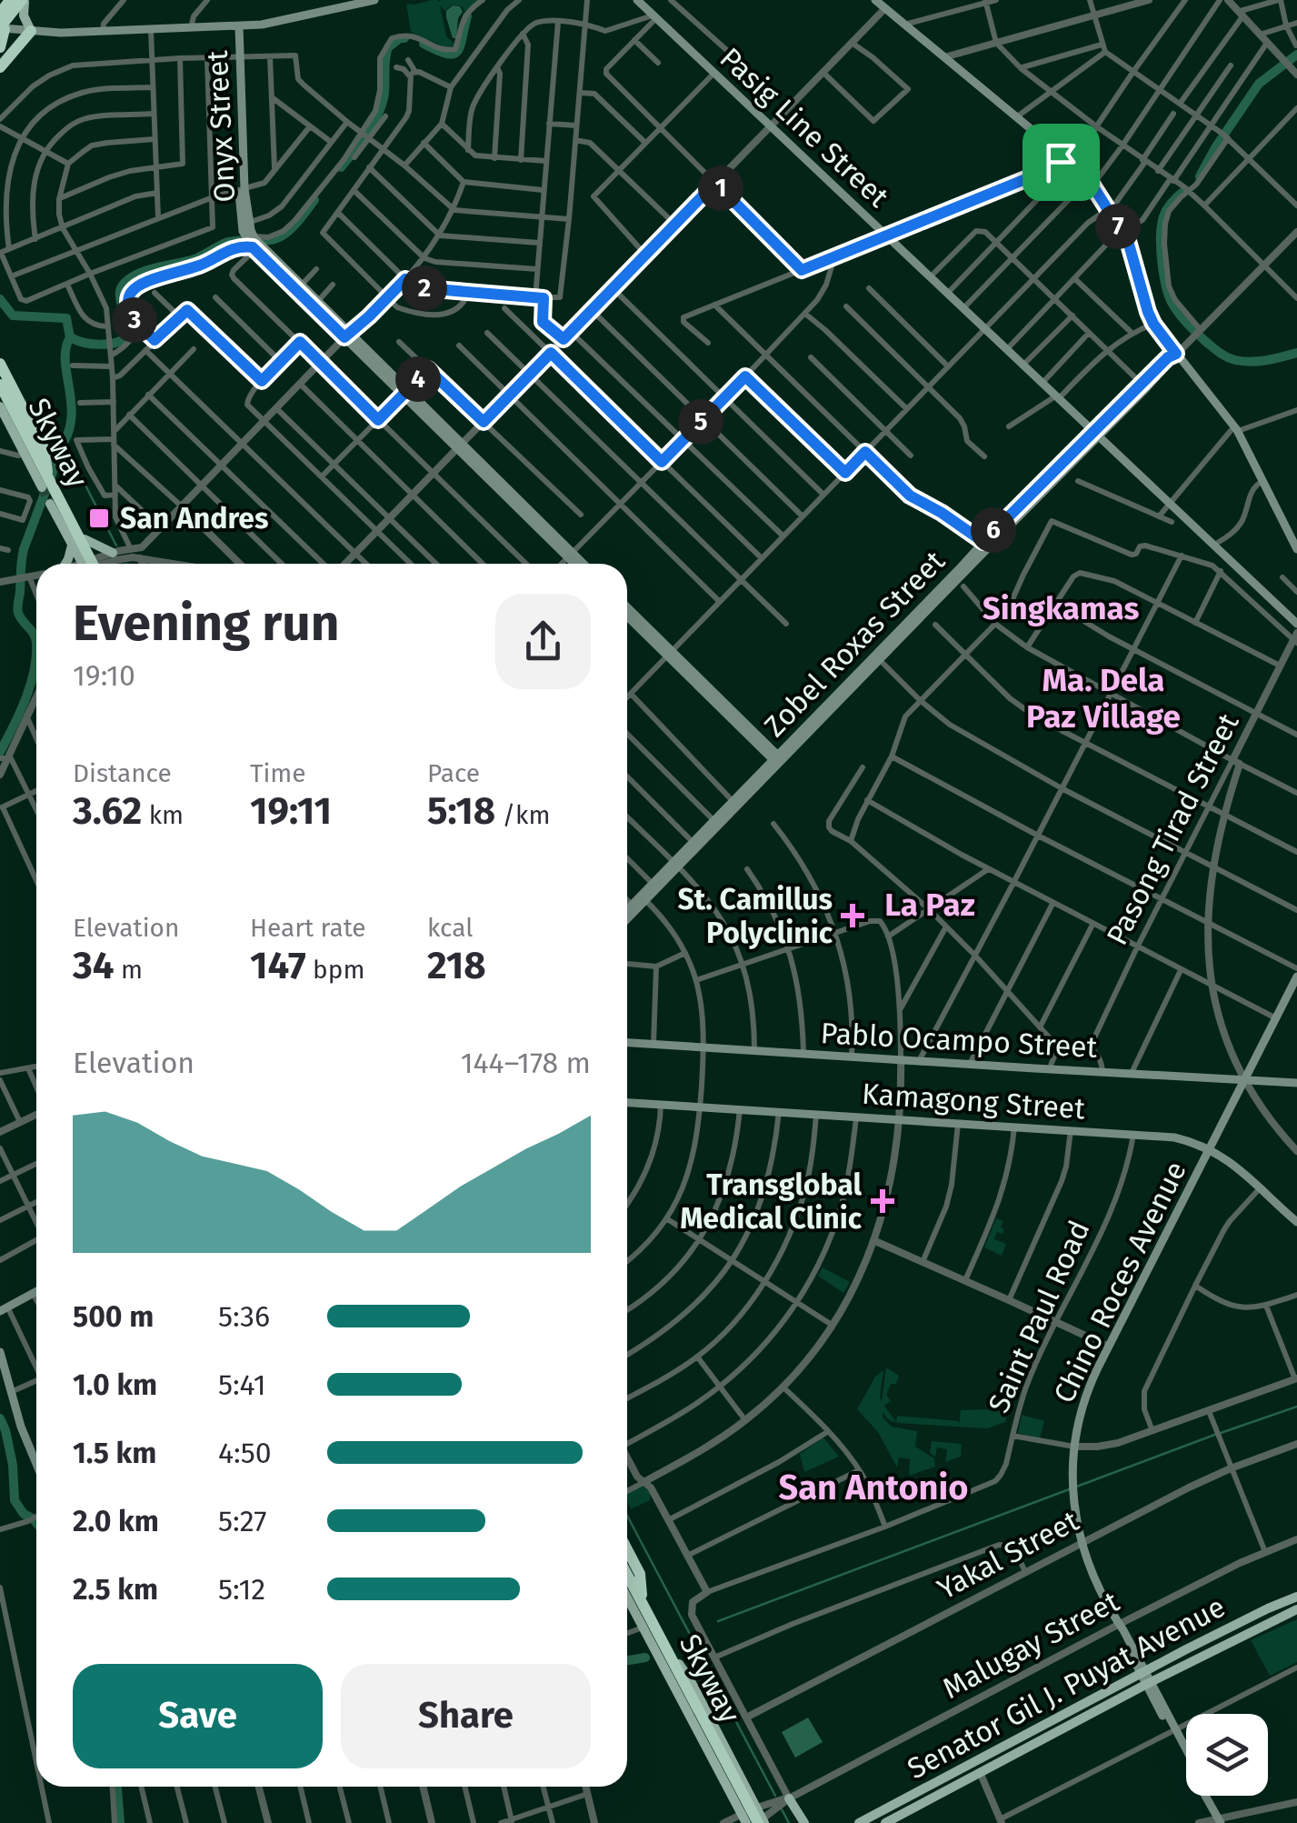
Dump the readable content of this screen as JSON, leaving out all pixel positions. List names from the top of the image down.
{
  "streets": {
    "highway": ["Skyway"],
    "main road": [
      "Onyx Street",
      "Pasig Line Street",
      "Zobel Roxas Street",
      "Pablo Ocampo Street",
      "Kamagong Street",
      "Chino Roces Avenue",
      "Senator Gil J. Puyat Avenue"
    ],
    "street": [
      "Pasong Tirad Street",
      "Saint Paul Road",
      "Yakal Street",
      "Malugay Street"
    ]
  },
  "crossings": [
    ["Pasig Line Street", "Zobel Roxas Street"],
    ["Skyway", "Malugay Street"],
    ["Pablo Ocampo Street", "Chino Roces Avenue"],
    ["Kamagong Street", "Chino Roces Avenue"],
    ["Kamagong Street", "Saint Paul Road"],
    ["Chino Roces Avenue", "Yakal Street"],
    ["Chino Roces Avenue", "Malugay Street"],
    ["Chino Roces Avenue", "Senator Gil J. Puyat Avenue"]
  ],
  "districts": [
    "Singkamas",
    "Ma. Dela Paz Village",
    "La Paz",
    "San Antonio"
  ],
  "places": {
    "transit": ["San Andres"],
    "health": ["St. Camillus Polyclinic", "Transglobal Medical Clinic"]
  },
  "page": {
    "pins": [
      "1",
      "7",
      "2",
      "3",
      "4",
      "5",
      "6"
    ],
    "heading": ["Evening run", "19:10"],
    "stats": [
      ["Distance", "3.62 km"],
      ["Time", "19:11"],
      ["Pace", "5:18 /km"],
      ["Elevation", "34 m"],
      ["Heart rate", "147 bpm"],
      ["kcal", "218"]
    ],
    "chart": ["Elevation", "144–178 m"],
    "list": [
      {
        "name": "500 m",
        "note": "5:36"
      },
      {
        "name": "1.0 km",
        "note": "5:41"
      },
      {
        "name": "1.5 km",
        "note": "4:50"
      },
      {
        "name": "2.0 km",
        "note": "5:27"
      },
      {
        "name": "2.5 km",
        "note": "5:12"
      }
    ],
    "buttons": ["Save", "Share"]
  }
}
